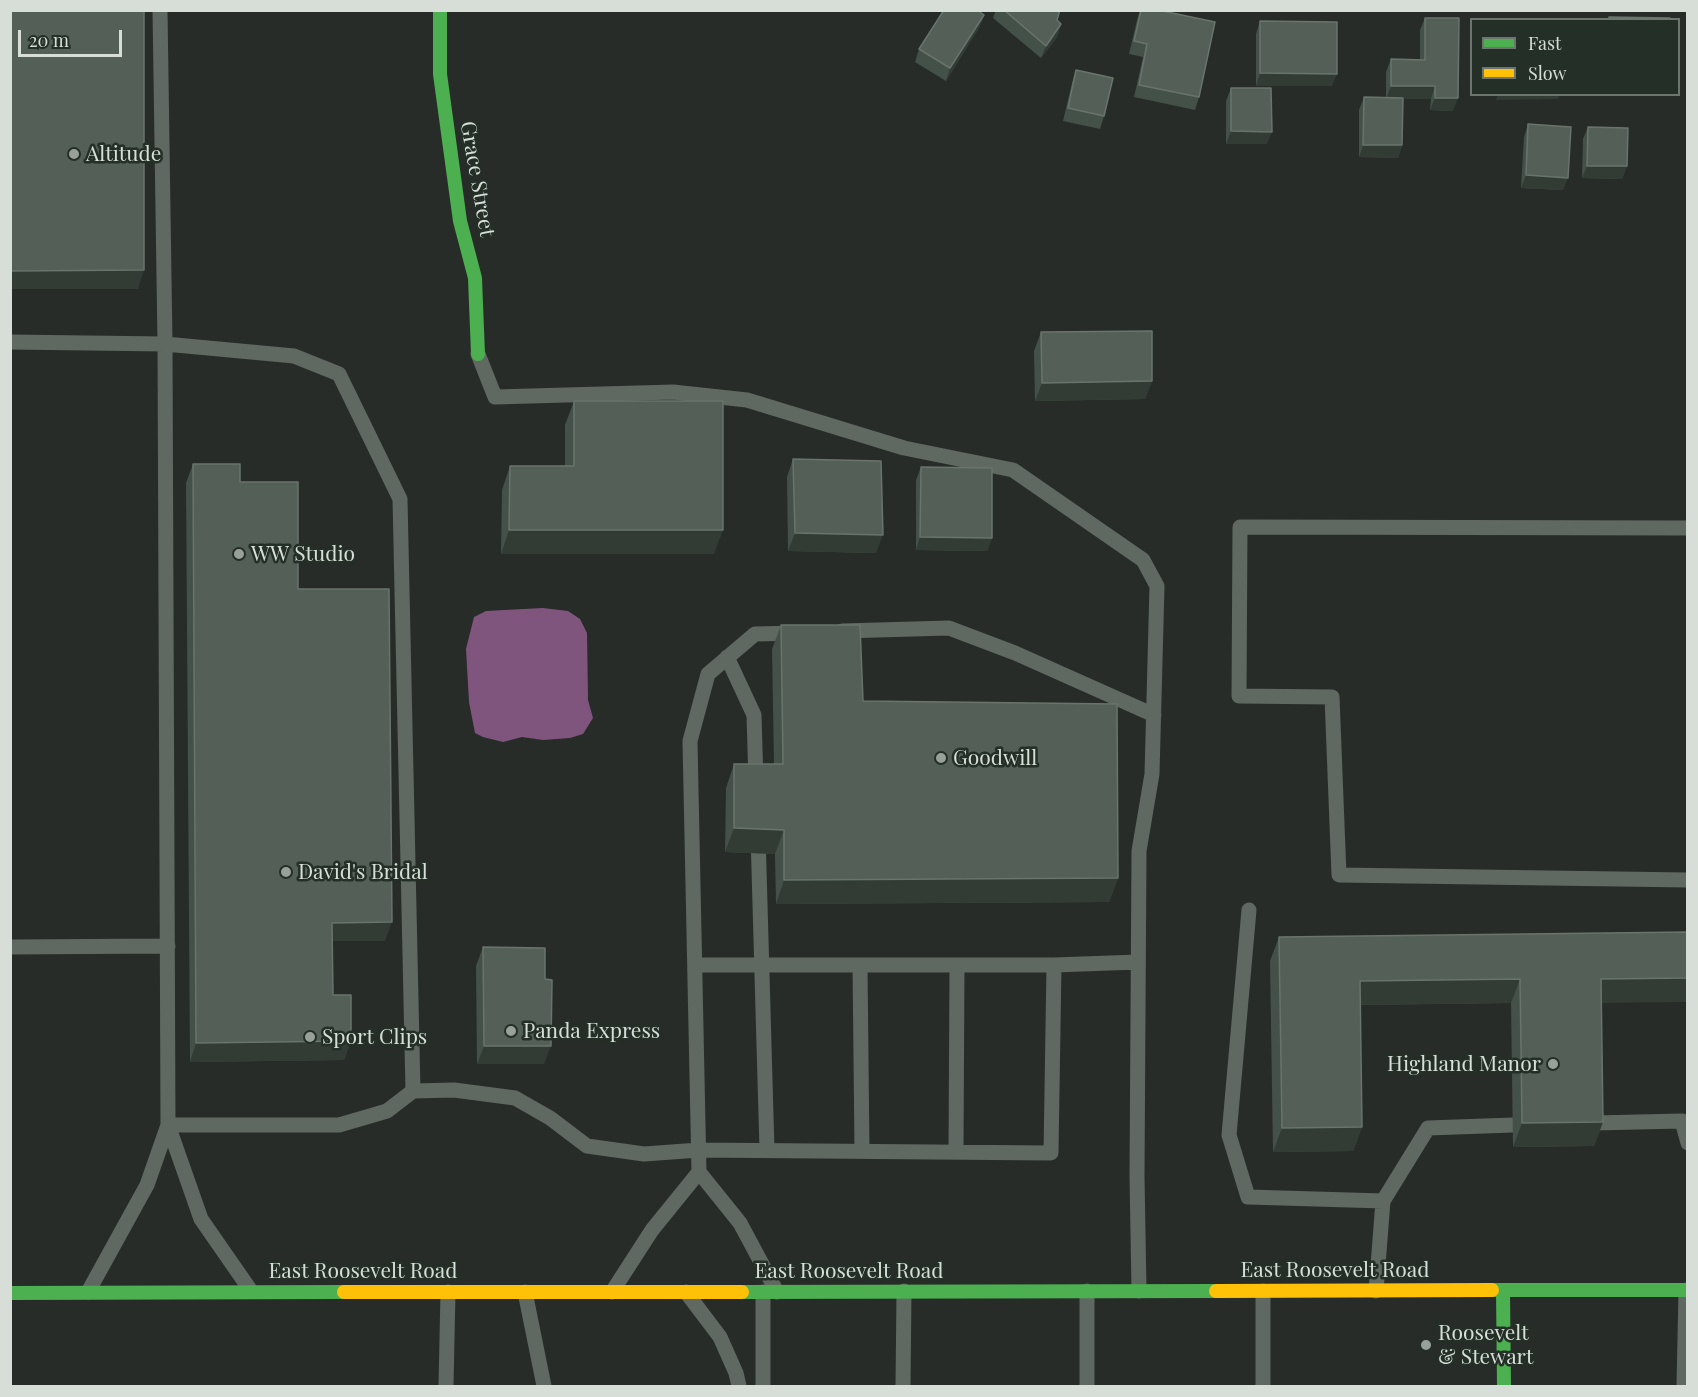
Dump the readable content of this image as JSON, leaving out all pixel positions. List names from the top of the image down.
{
  "streets": {
    "main road": ["Grace Street", "East Roosevelt Road"]
  },
  "places": [
    "Altitude",
    "WW Studio",
    "Goodwill",
    "David's Bridal",
    "Panda Express",
    "Sport Clips",
    "Highland Manor",
    "Roosevelt & Stewart"
  ],
  "legend": ["Fast", "Slow"],
  "scale_bar": "20 m"
}
